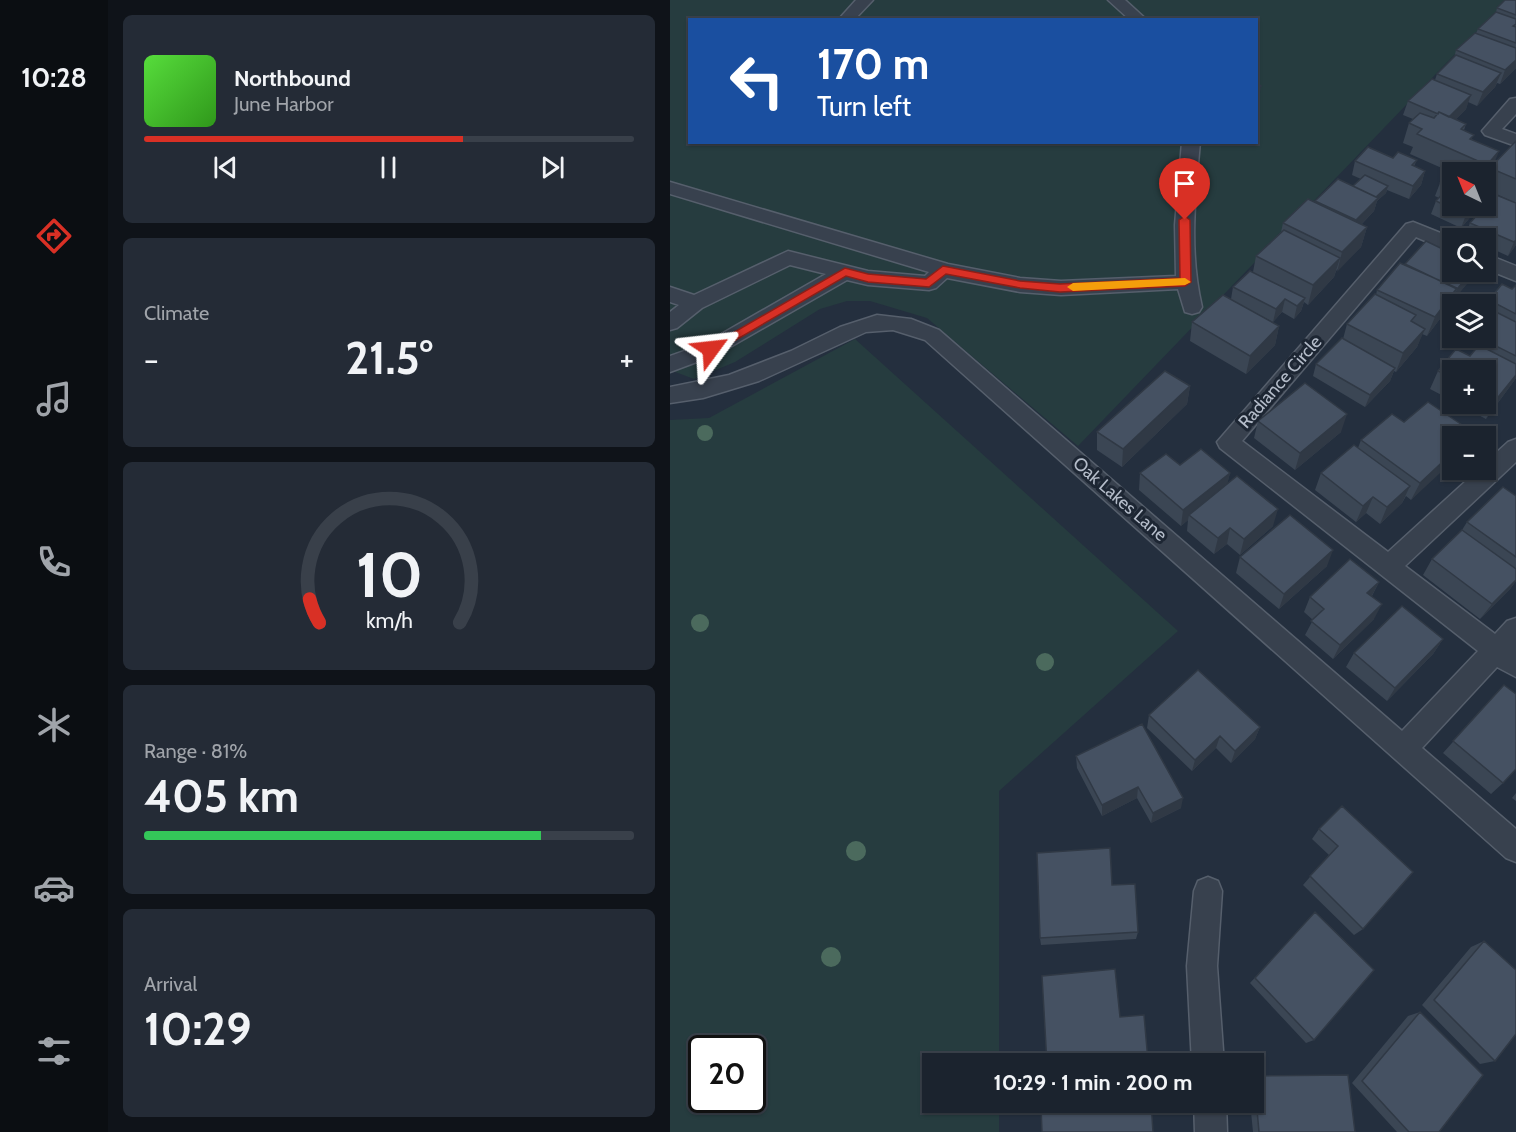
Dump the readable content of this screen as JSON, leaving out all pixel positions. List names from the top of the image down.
{
  "streets": {
    "street": ["Radiance Circle", "Oak Lakes Lane"]
  },
  "north": "top left",
  "page": {
    "tabs": "10:28",
    "turn": ["170 m", "Turn left"],
    "song": ["Northbound", "June Harbor"],
    "map_buttons": ["+", "−"],
    "tile": [
      "Climate",
      ["Range · 81%", "405 km"],
      ["Arrival", "10:29"]
    ],
    "heat": ["−", "21.5°", "+"],
    "limit": "20",
    "trip": "10:29 · 1 min · 200 m",
    "gauge": ["10", "km/h"]
  }
}
